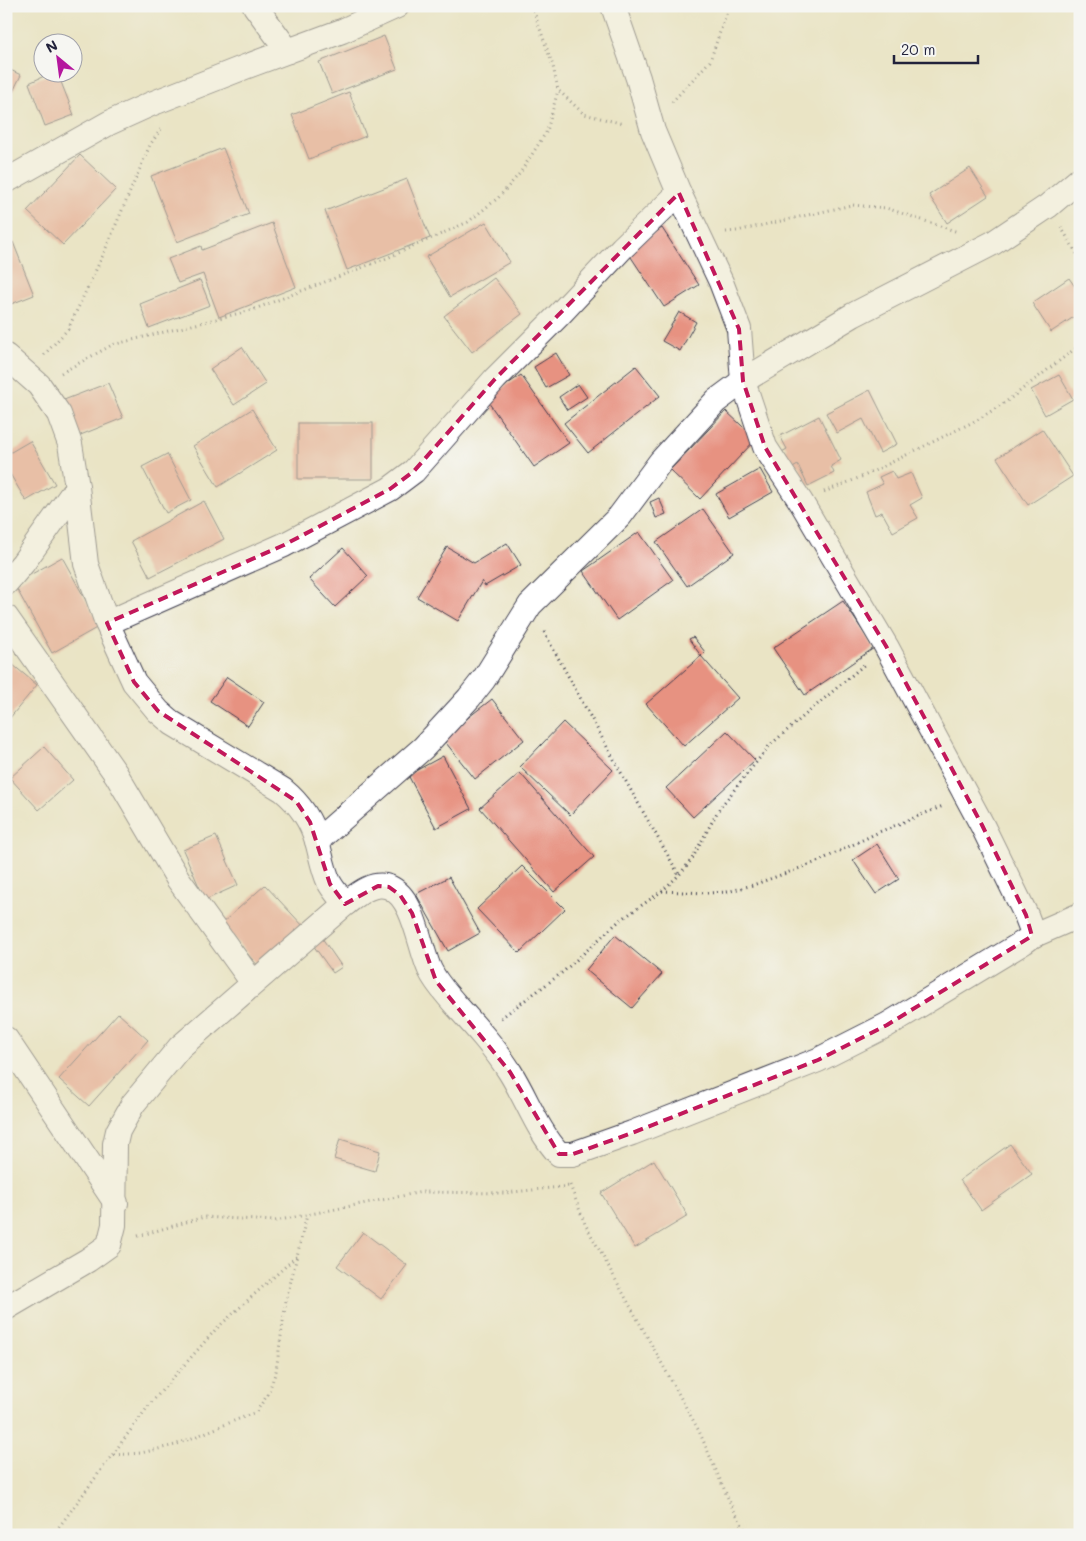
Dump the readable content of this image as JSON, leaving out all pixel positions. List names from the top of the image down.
{
  "scale_bar": "20 m",
  "north": "top left"
}
